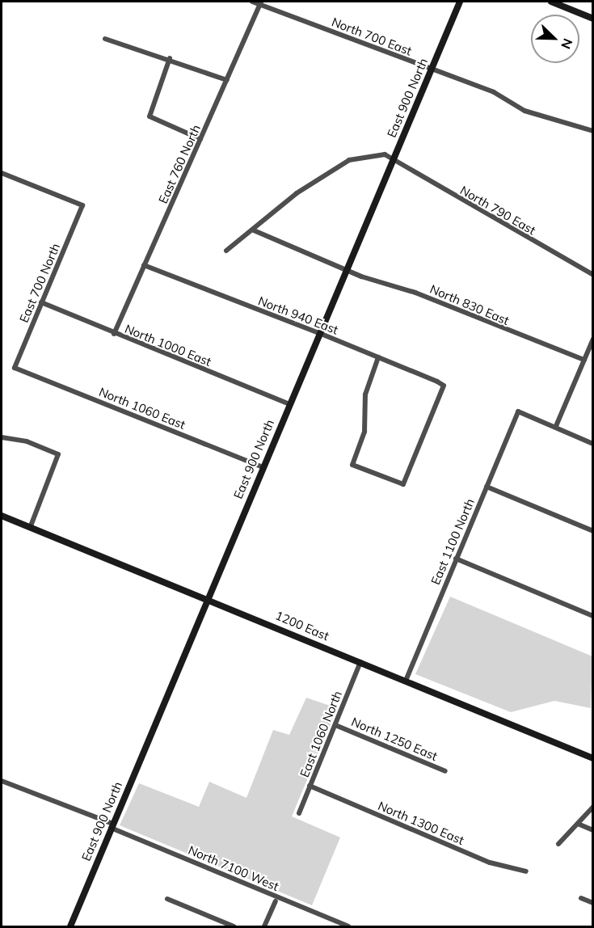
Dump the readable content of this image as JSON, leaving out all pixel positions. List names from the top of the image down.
{
  "streets": {
    "street": [
      "North 700 East",
      "East 900 North",
      "East 760 North",
      "North 790 East",
      "East 700 North",
      "North 830 East",
      "North 940 East",
      "North 1000 East",
      "North 1060 East",
      "East 1100 North",
      "1200 East",
      "East 1060 North",
      "North 1250 East",
      "North 1300 East",
      "North 7100 West"
    ]
  },
  "crossings": [
    ["North 700 East", "East 900 North"],
    ["North 700 East", "East 760 North"],
    ["East 900 North", "North 790 East"],
    ["East 900 North", "North 830 East"],
    ["East 900 North", "North 940 East"],
    ["East 900 North", "North 1000 East"],
    ["East 900 North", "North 1060 East"],
    ["East 900 North", "1200 East"],
    ["East 900 North", "North 7100 West"],
    ["East 760 North", "North 940 East"],
    ["East 760 North", "North 1000 East"],
    ["North 790 East", "North 830 East"],
    ["East 700 North", "North 1000 East"],
    ["East 700 North", "North 1060 East"],
    ["East 1100 North", "1200 East"],
    ["1200 East", "East 1060 North"],
    ["East 1060 North", "North 1250 East"],
    ["East 1060 North", "North 1300 East"]
  ],
  "north": "bottom right"
}
